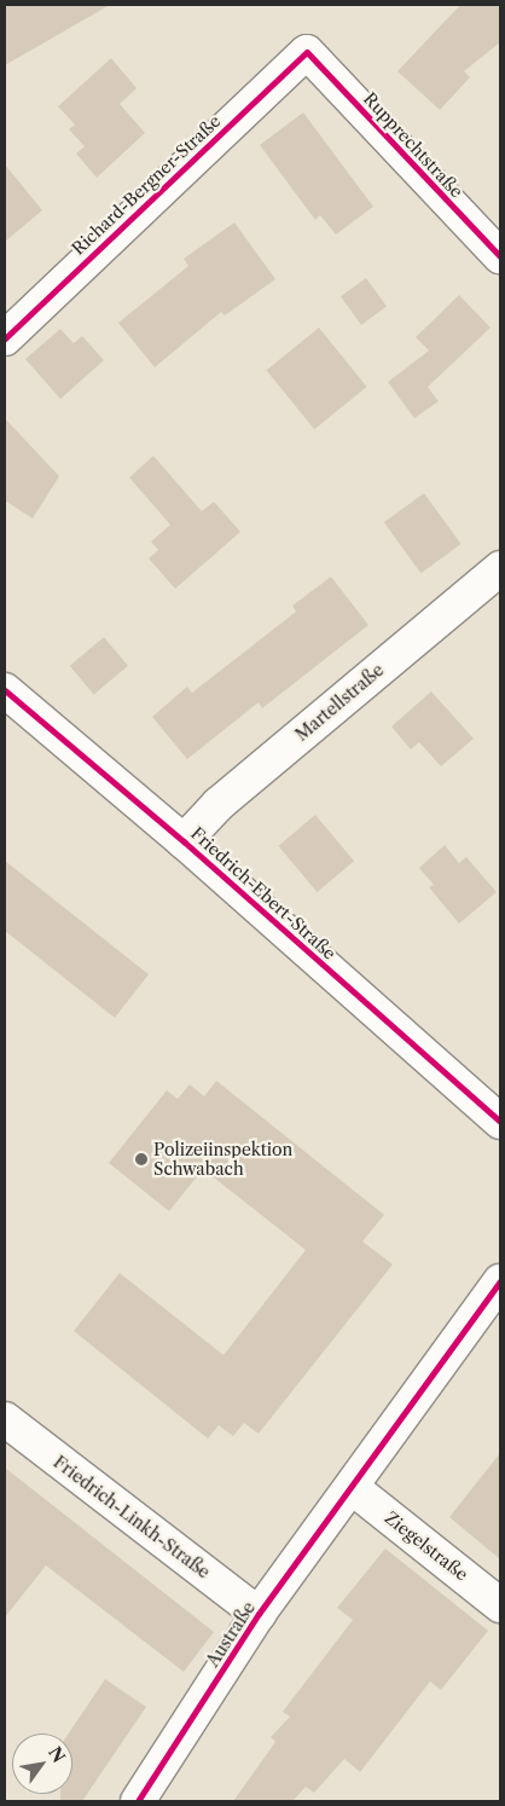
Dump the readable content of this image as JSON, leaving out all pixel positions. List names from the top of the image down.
{
  "streets": {
    "street": [
      "Rupprechtstraße",
      "Richard-Bergner-Straße",
      "Martellstraße",
      "Friedrich-Ebert-Straße",
      "Friedrich-Linkh-Straße",
      "Ziegelstraße",
      "Austraße"
    ]
  },
  "crossings": [
    ["Rupprechtstraße", "Richard-Bergner-Straße"],
    ["Martellstraße", "Friedrich-Ebert-Straße"],
    ["Friedrich-Linkh-Straße", "Austraße"],
    ["Ziegelstraße", "Austraße"]
  ],
  "places": ["Polizeiinspektion Schwabach"],
  "north": "top right"
}
